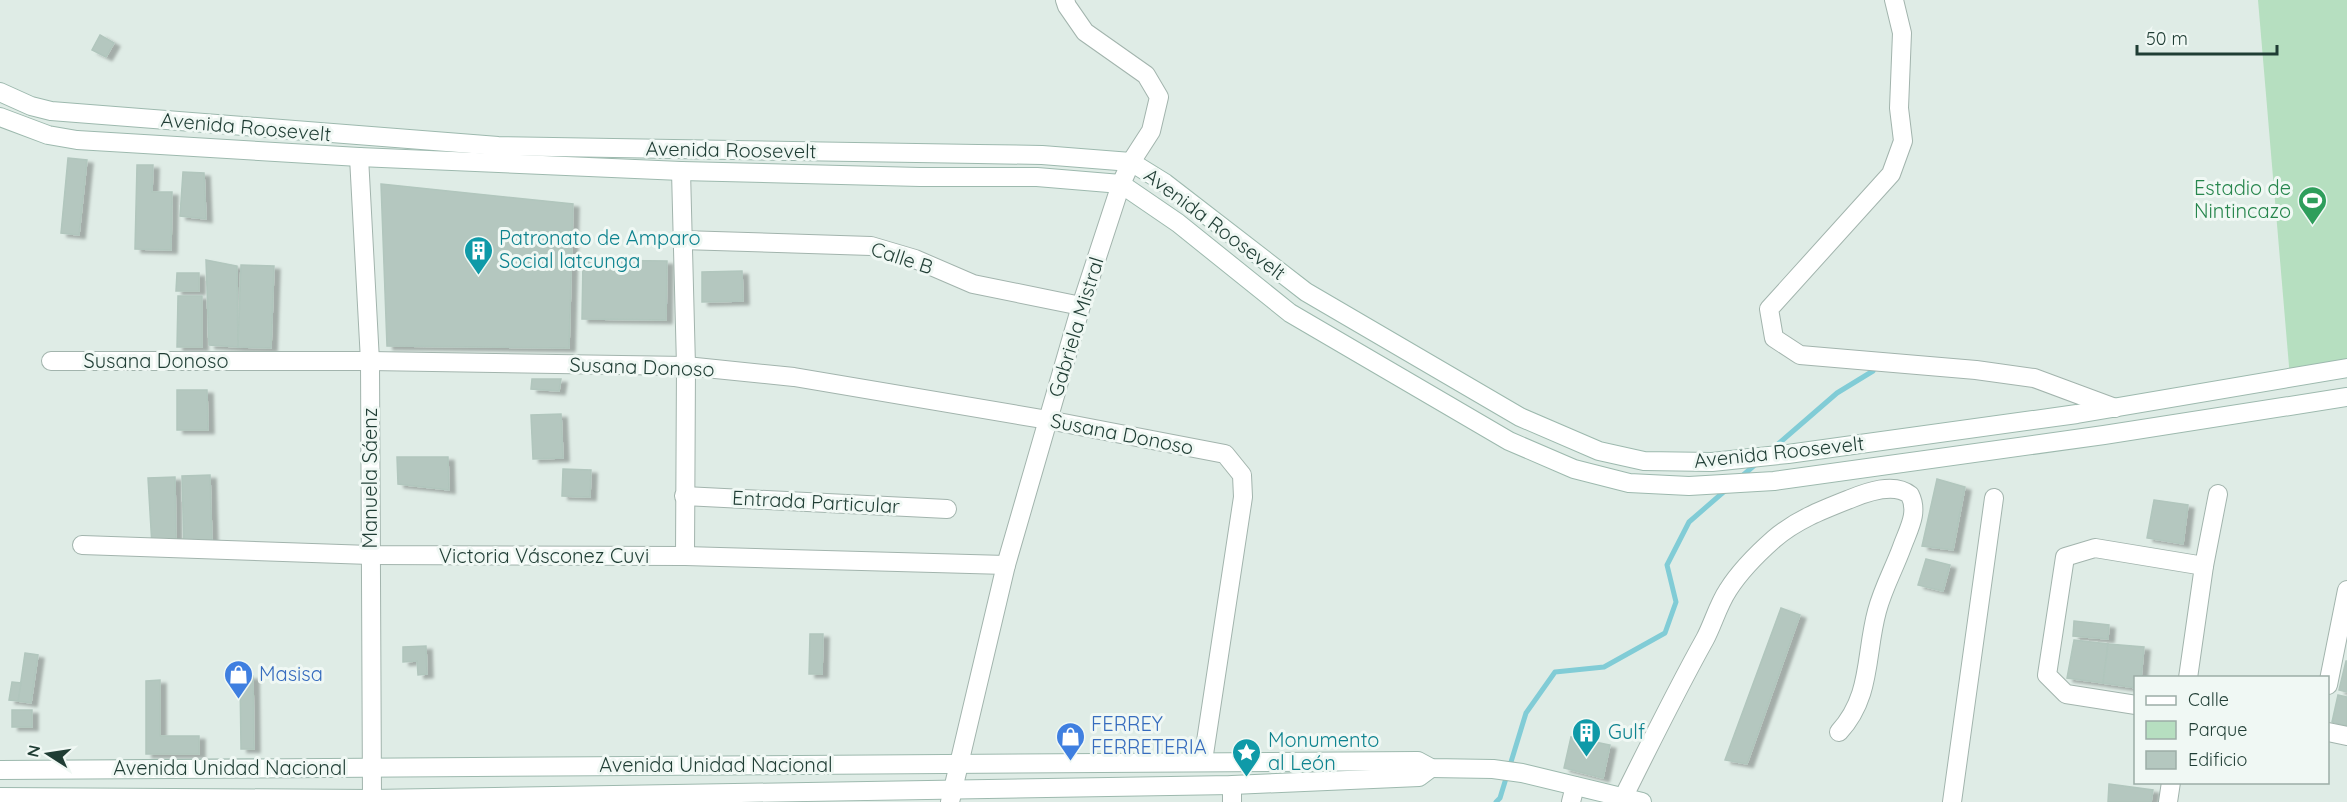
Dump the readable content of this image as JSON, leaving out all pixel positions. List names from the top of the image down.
{
  "streets": {
    "street": [
      "Avenida Roosevelt",
      "Calle B",
      "Gabriela Mistral",
      "Susana Donoso",
      "Manuela Sáenz",
      "Entrada Particular",
      "Victoria Vásconez Cuvi",
      "Avenida Unidad Nacional"
    ]
  },
  "crossings": [
    ["Avenida Roosevelt", "Gabriela Mistral"],
    ["Avenida Roosevelt", "Manuela Sáenz"],
    ["Calle B", "Gabriela Mistral"],
    ["Gabriela Mistral", "Susana Donoso"],
    ["Gabriela Mistral", "Victoria Vásconez Cuvi"],
    ["Gabriela Mistral", "Avenida Unidad Nacional"],
    ["Susana Donoso", "Manuela Sáenz"],
    ["Susana Donoso", "Avenida Unidad Nacional"],
    ["Manuela Sáenz", "Victoria Vásconez Cuvi"],
    ["Manuela Sáenz", "Avenida Unidad Nacional"]
  ],
  "places": {
    "sports": ["Estadio de Nintincazo"],
    "building": ["Patronato de Amparo Social latcunga", "Gulf"],
    "shop": ["Masisa", "FERREY FERRETERIA"],
    "place": ["Monumento al León"]
  },
  "legend": ["Calle", "Parque", "Edificio"],
  "scale_bar": "50 m",
  "north": "left"
}
